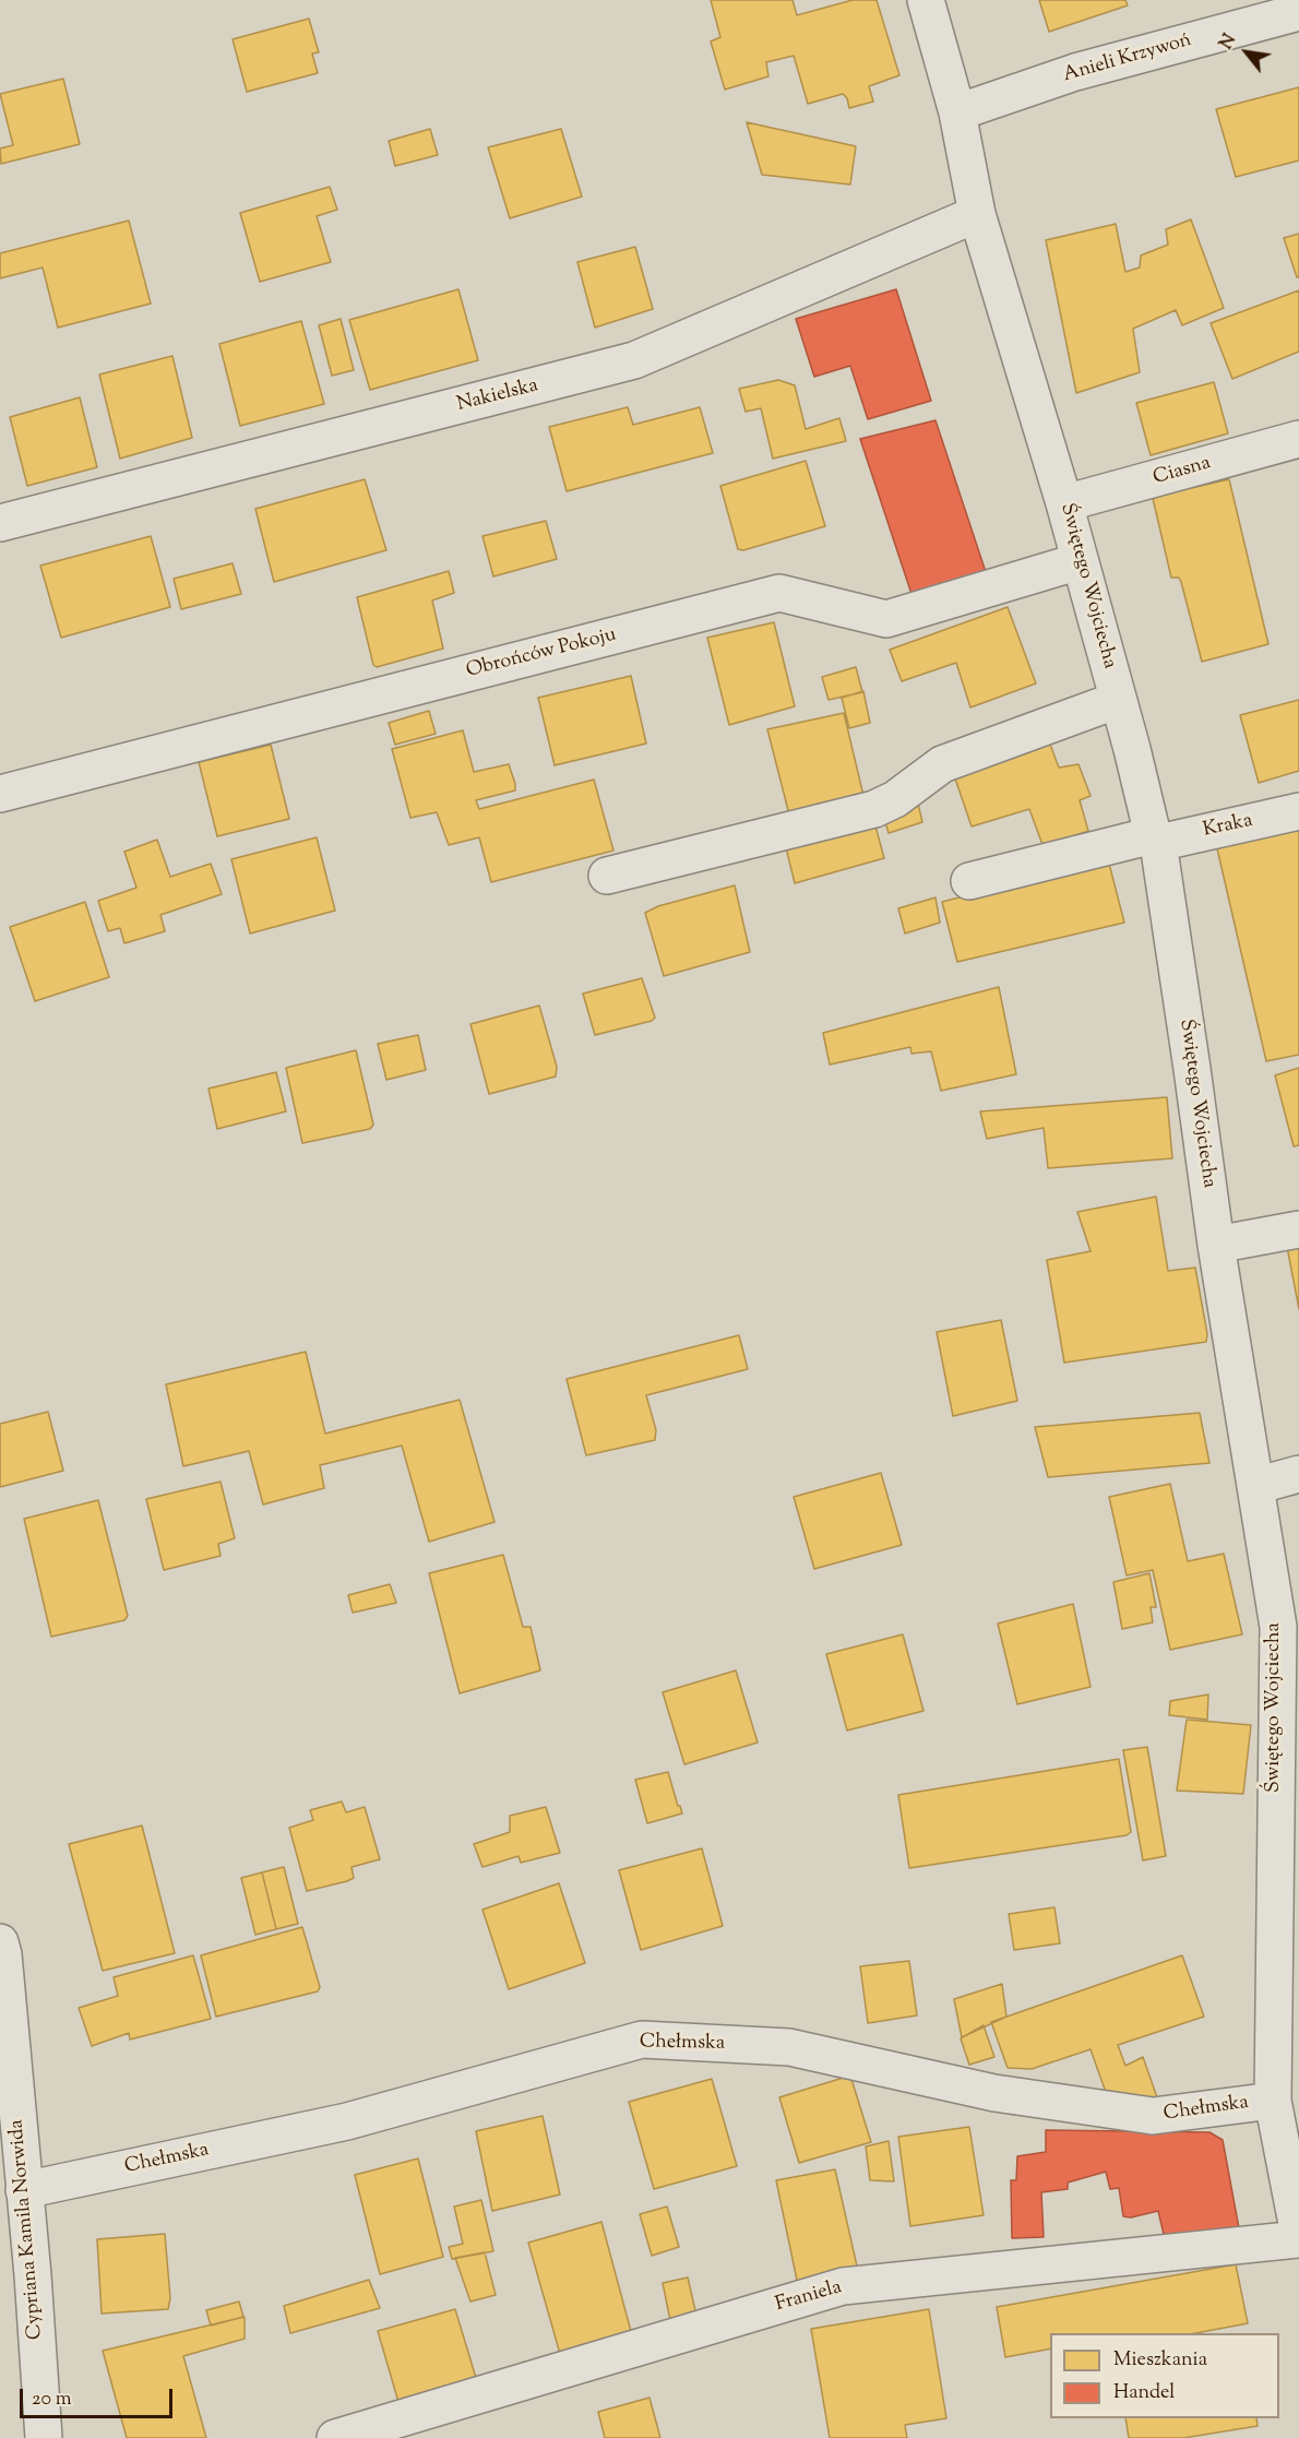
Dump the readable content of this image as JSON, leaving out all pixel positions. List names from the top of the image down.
{
  "streets": {
    "street": [
      "Anieli Krzywoń",
      "Nakielska",
      "Ciasna",
      "Świętego Wojciecha",
      "Obrońców Pokoju",
      "Kraka",
      "Chełmska",
      "Cypriana Kamila Norwida",
      "Franiela"
    ]
  },
  "crossings": [
    ["Anieli Krzywoń", "Świętego Wojciecha"],
    ["Nakielska", "Świętego Wojciecha"],
    ["Ciasna", "Świętego Wojciecha"],
    ["Świętego Wojciecha", "Obrońców Pokoju"],
    ["Świętego Wojciecha", "Kraka"],
    ["Świętego Wojciecha", "Chełmska"],
    ["Świętego Wojciecha", "Franiela"],
    ["Chełmska", "Cypriana Kamila Norwida"]
  ],
  "legend": ["Mieszkania", "Handel"],
  "scale_bar": "20 m",
  "north": "top left"
}
